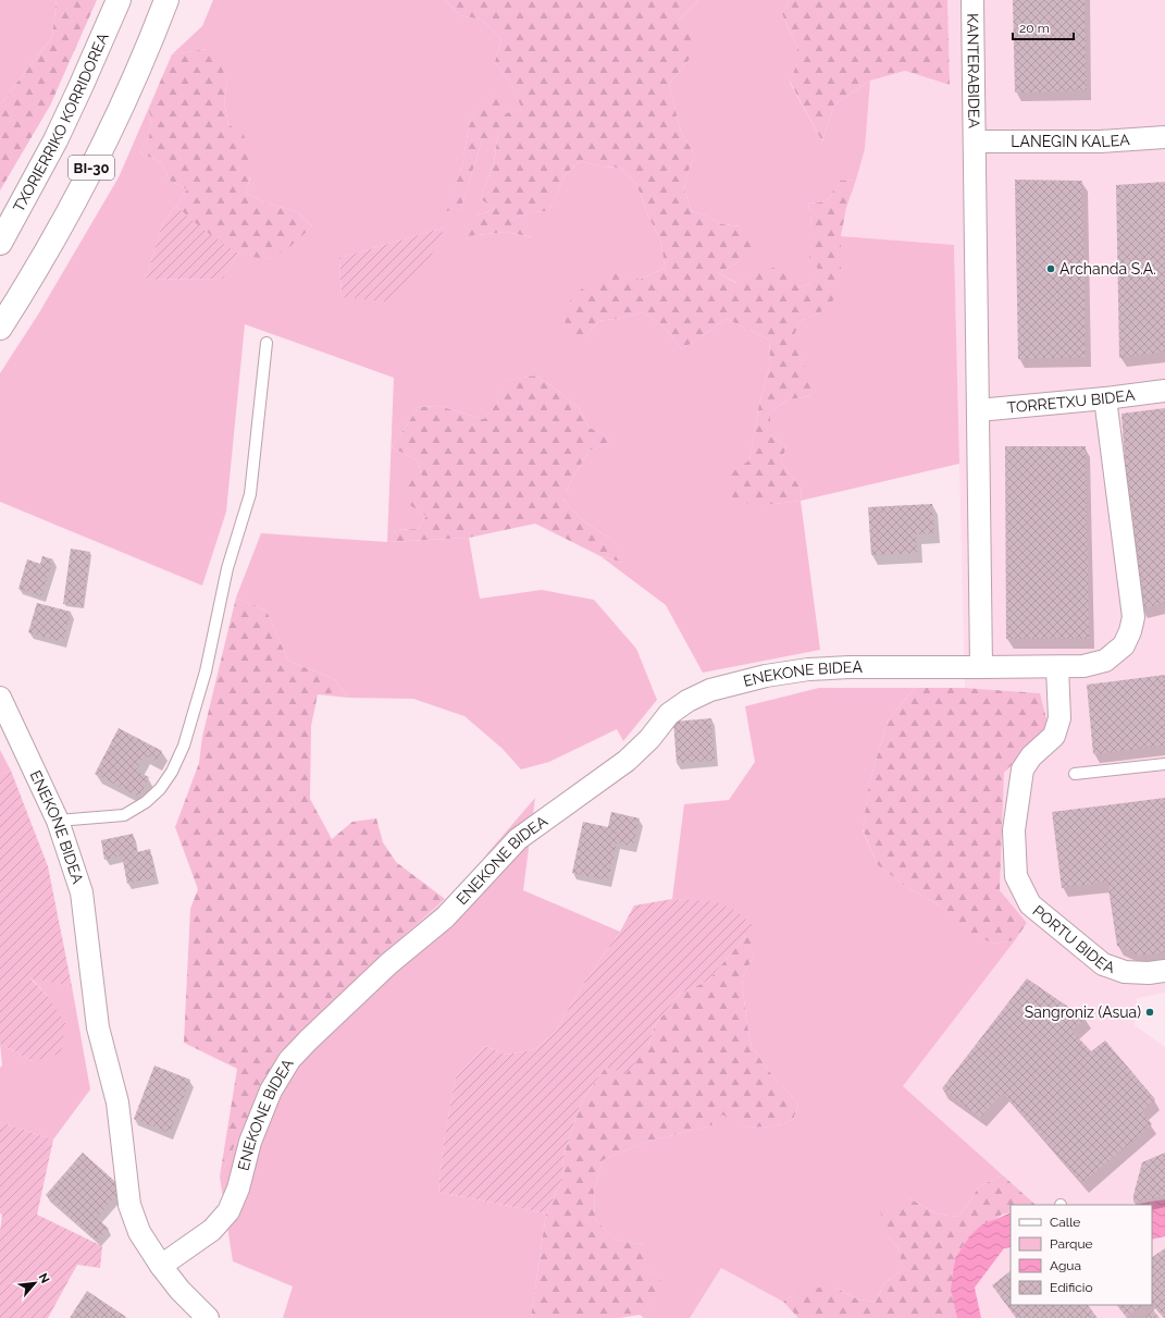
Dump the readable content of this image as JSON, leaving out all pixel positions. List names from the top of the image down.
{
  "streets": {
    "highway": ["TXORIERRIKO KORRIDOREA", "BI-30"],
    "street": [
      "KANTERABIDEA",
      "LANEGIN KALEA",
      "TORRETXU BIDEA",
      "ENEKONE BIDEA",
      "PORTU BIDEA"
    ]
  },
  "crossings": [
    ["KANTERABIDEA", "LANEGIN KALEA"],
    ["KANTERABIDEA", "TORRETXU BIDEA"],
    ["KANTERABIDEA", "ENEKONE BIDEA"],
    ["TORRETXU BIDEA", "ENEKONE BIDEA"],
    ["ENEKONE BIDEA", "PORTU BIDEA"]
  ],
  "places": ["Archanda S.A.", "Sangroniz (Asua)"],
  "legend": [
    "Calle",
    "Parque",
    "Agua",
    "Edificio"
  ],
  "scale_bar": "20 m",
  "north": "top right"
}
